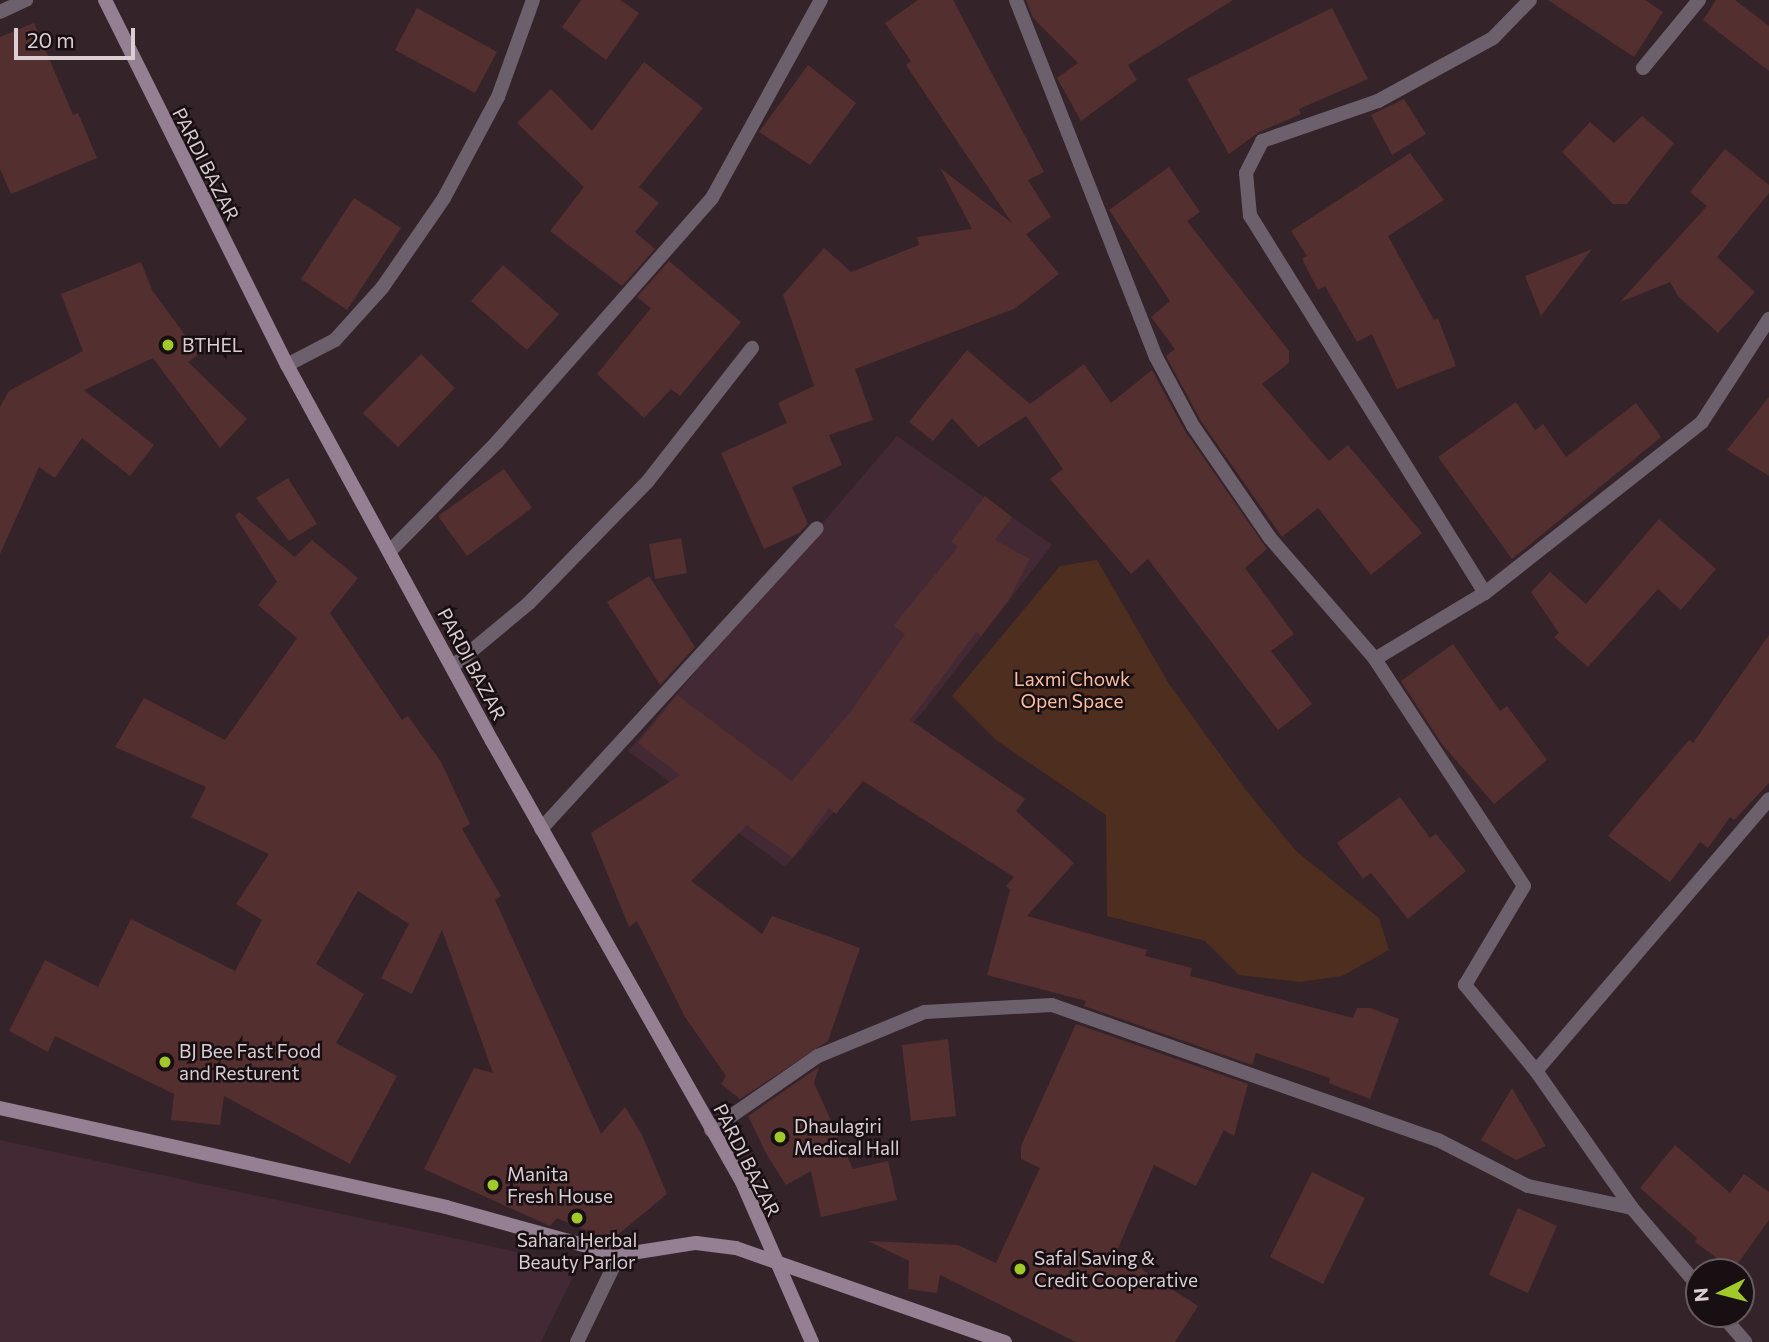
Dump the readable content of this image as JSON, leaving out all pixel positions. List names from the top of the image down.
{
  "streets": {
    "main road": ["PARDI BAZAR"]
  },
  "parks": ["Laxmi Chowk Open Space"],
  "places": [
    "BTHEL",
    "BJ Bee Fast Food and Resturent",
    "Dhaulagiri Medical Hall",
    "Manita Fresh House",
    "Sahara Herbal Beauty Parlor",
    "Safal Saving & Credit Cooperative"
  ],
  "scale_bar": "20 m",
  "north": "left"
}
